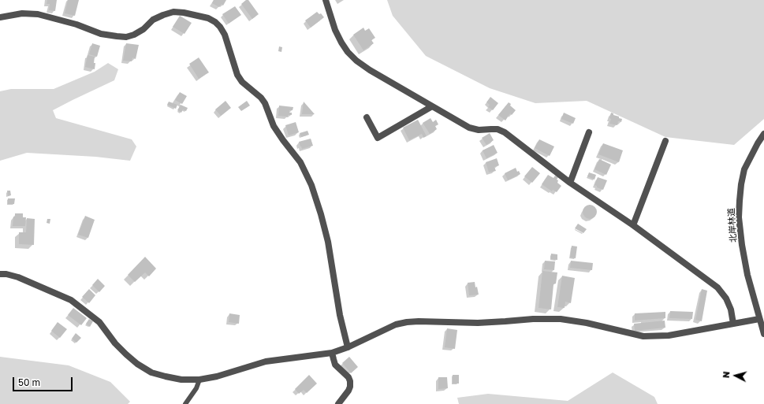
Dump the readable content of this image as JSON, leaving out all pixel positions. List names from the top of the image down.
{
  "streets": {
    "street": ["北岸林道"]
  },
  "scale_bar": "50 m",
  "north": "left"
}
